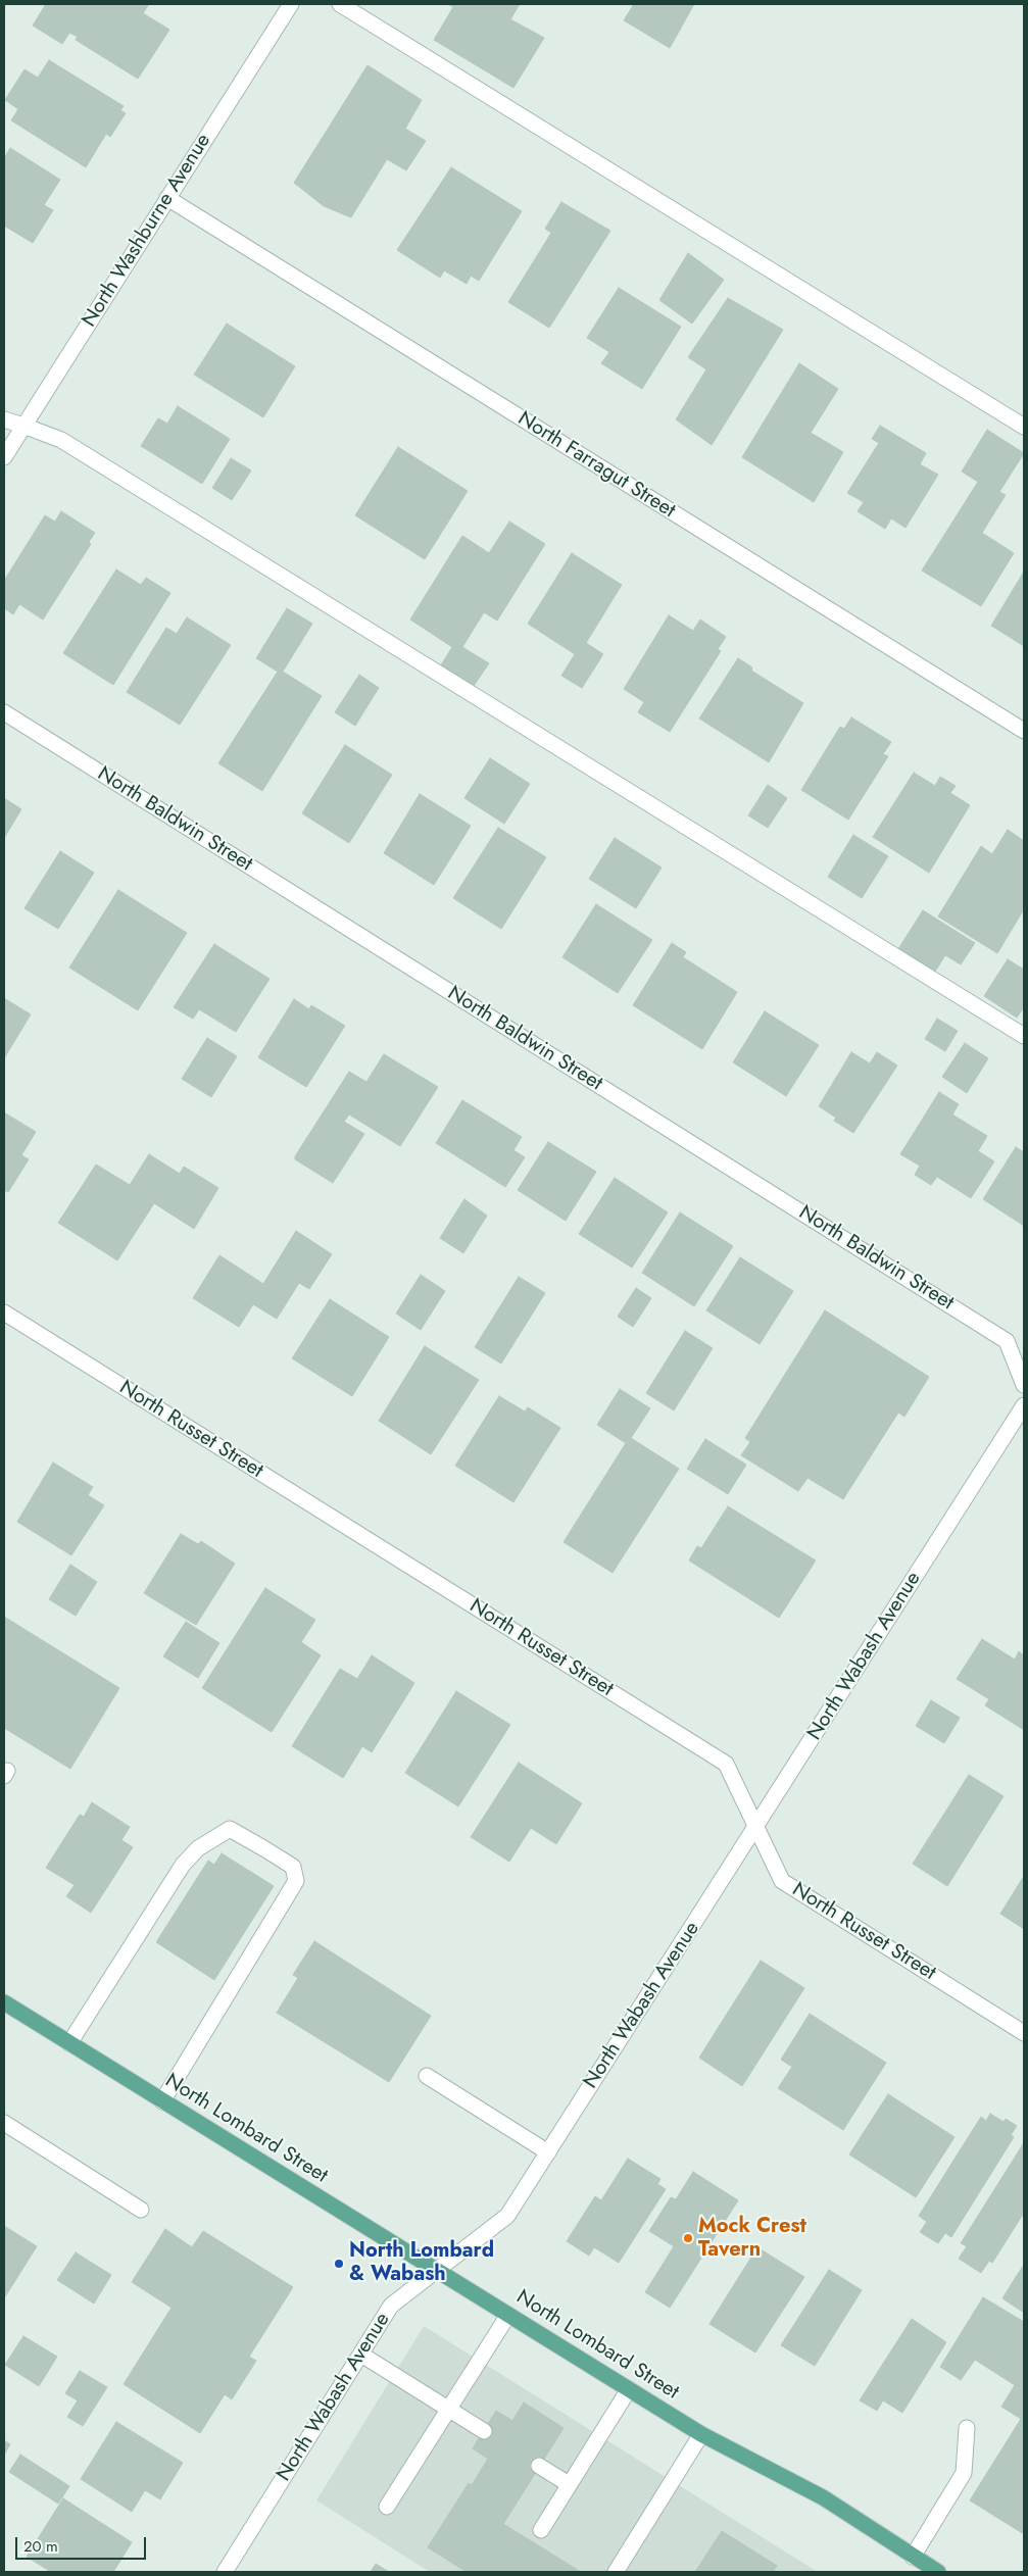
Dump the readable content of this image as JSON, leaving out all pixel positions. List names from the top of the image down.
{
  "streets": {
    "main road": ["North Lombard Street"],
    "street": [
      "North Washburne Avenue",
      "North Farragut Street",
      "North Baldwin Street",
      "North Russet Street",
      "North Wabash Avenue"
    ]
  },
  "crossings": [
    ["North Washburne Avenue", "North Farragut Street"],
    ["North Russet Street", "North Wabash Avenue"],
    ["North Wabash Avenue", "North Lombard Street"]
  ],
  "places": ["Mock Crest Tavern", "North Lombard & Wabash"],
  "scale_bar": "20 m"
}
